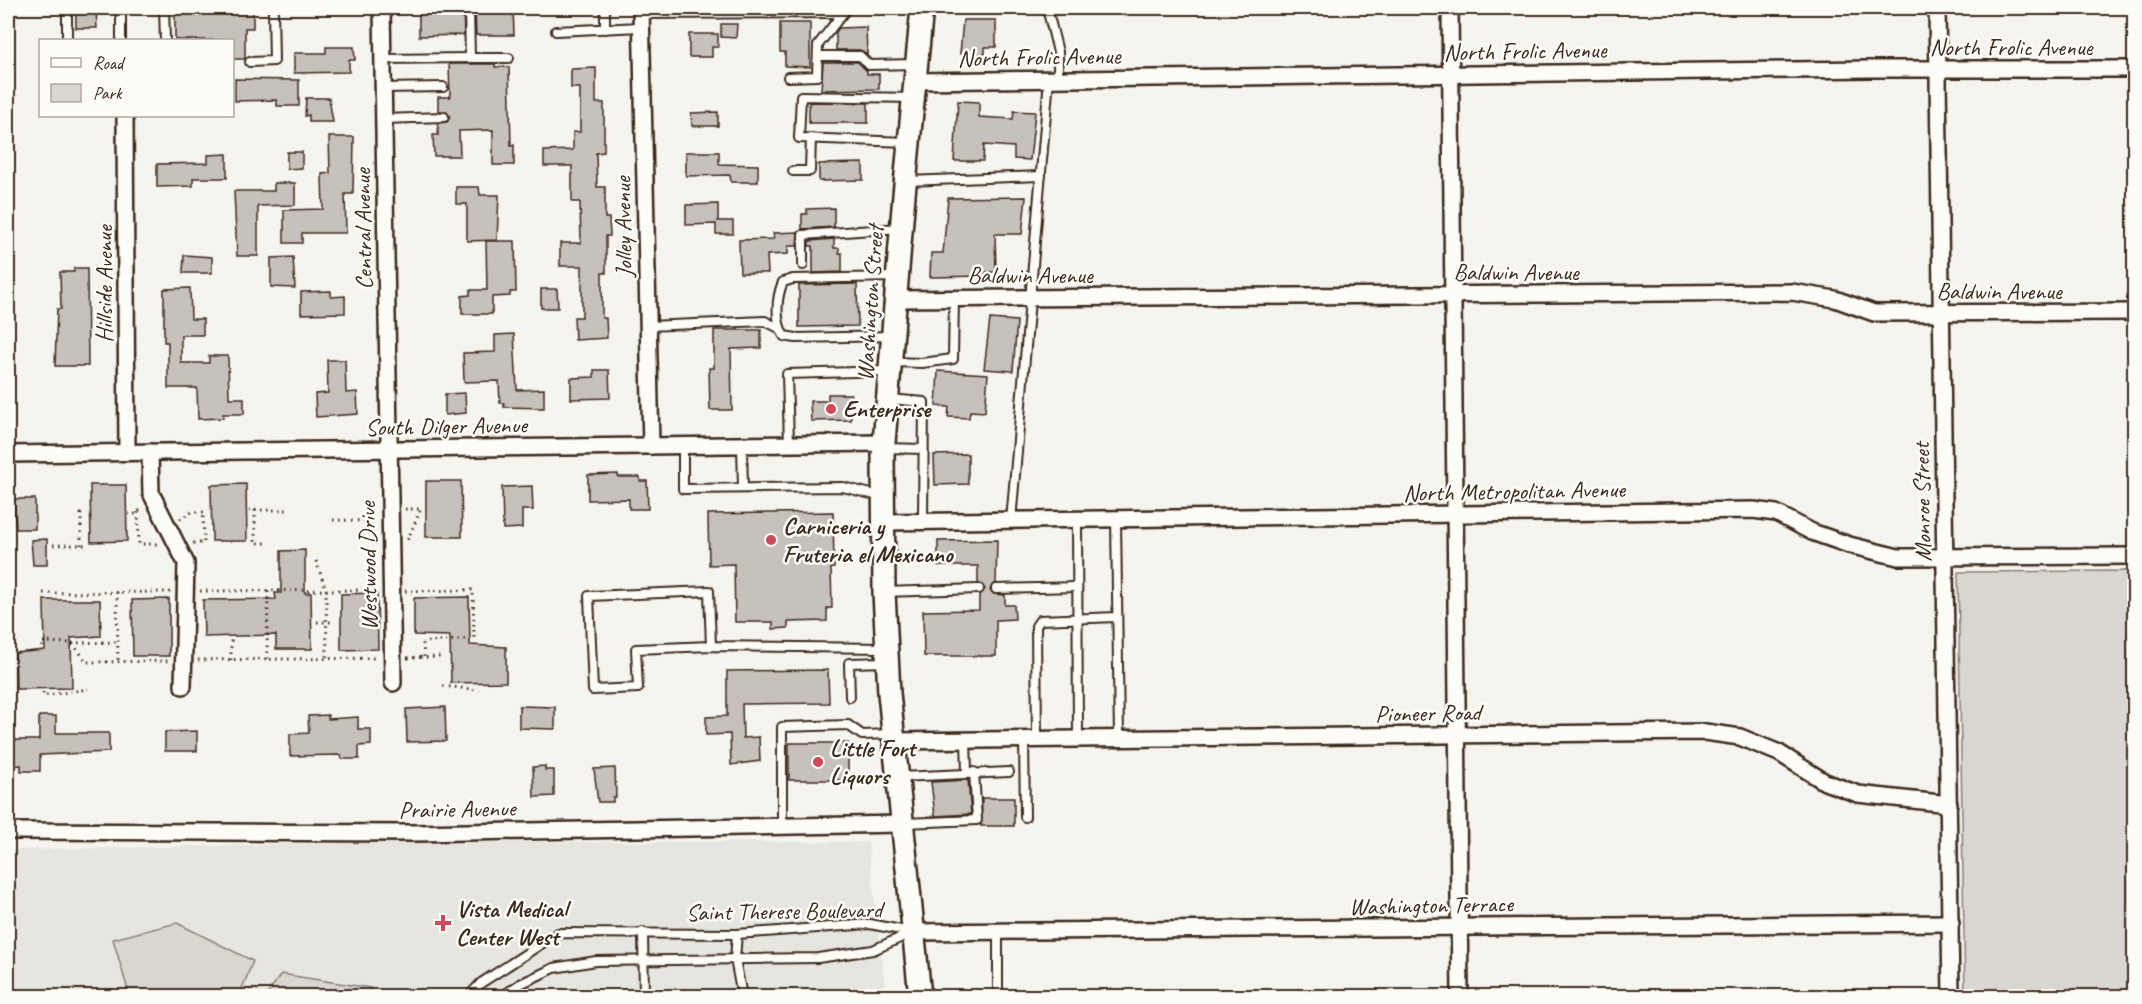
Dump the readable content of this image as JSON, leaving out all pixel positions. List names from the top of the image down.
{
  "streets": {
    "main road": ["Washington Street"],
    "street": [
      "North Frolic Avenue",
      "Jolley Avenue",
      "Central Avenue",
      "Baldwin Avenue",
      "Hillside Avenue",
      "South Dilger Avenue",
      "North Metropolitan Avenue",
      "Monroe Street",
      "Westwood Drive",
      "Pioneer Road",
      "Prairie Avenue",
      "Washington Terrace"
    ],
    "lane": ["Saint Therese Boulevard"]
  },
  "crossings": [
    ["North Frolic Avenue", "Washington Street"],
    ["North Frolic Avenue", "Monroe Street"],
    ["Jolley Avenue", "South Dilger Avenue"],
    ["Central Avenue", "South Dilger Avenue"],
    ["Central Avenue", "Westwood Drive"],
    ["Baldwin Avenue", "Washington Street"],
    ["Baldwin Avenue", "Monroe Street"],
    ["Hillside Avenue", "South Dilger Avenue"],
    ["Washington Street", "South Dilger Avenue"],
    ["Washington Street", "North Metropolitan Avenue"],
    ["Washington Street", "Pioneer Road"],
    ["Washington Street", "Prairie Avenue"],
    ["Washington Street", "Washington Terrace"],
    ["Washington Street", "Saint Therese Boulevard"],
    ["South Dilger Avenue", "Westwood Drive"],
    ["North Metropolitan Avenue", "Monroe Street"],
    ["Monroe Street", "Pioneer Road"],
    ["Monroe Street", "Washington Terrace"],
    ["Washington Terrace", "Saint Therese Boulevard"]
  ],
  "places": {
    "other": ["Enterprise", "Carniceria y Fruteria el Mexicano", "Little Fort Liquors"],
    "health": ["Vista Medical Center West"]
  },
  "legend": ["Road", "Park"]
}
